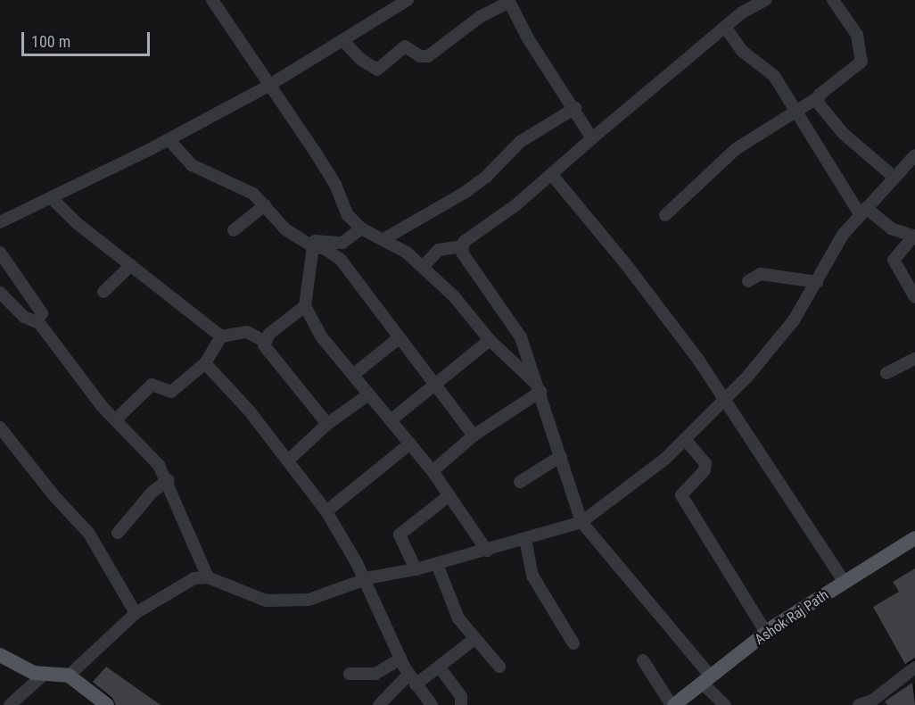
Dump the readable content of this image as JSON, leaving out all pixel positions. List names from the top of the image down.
{
  "streets": {
    "main road": ["Ashok Raj Path"]
  },
  "scale_bar": "100 m"
}
